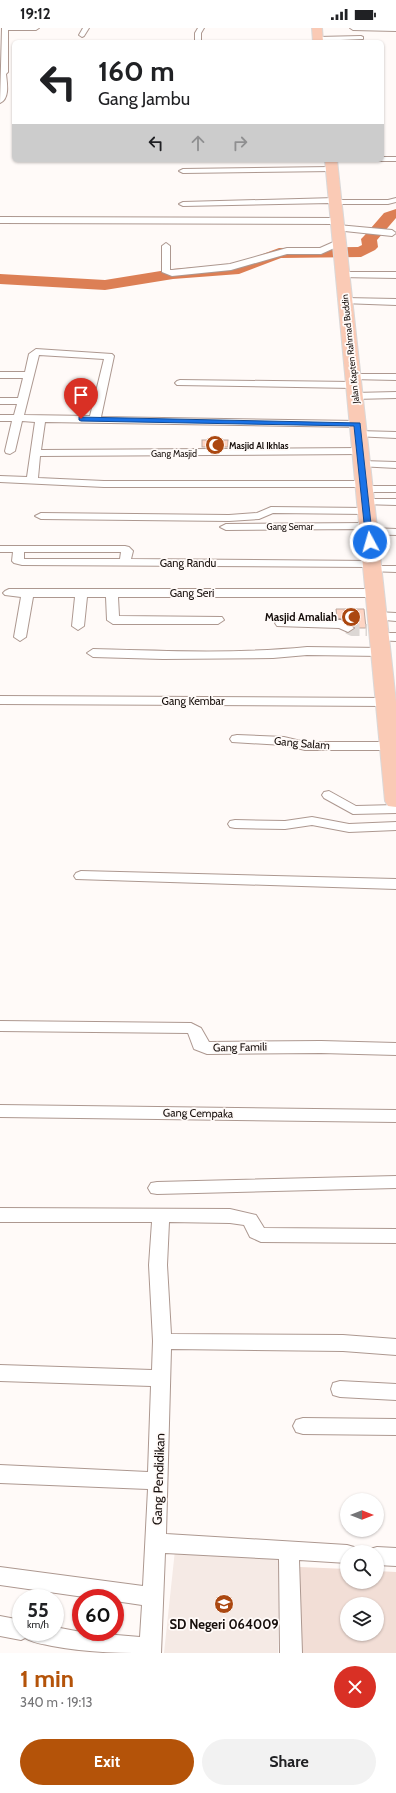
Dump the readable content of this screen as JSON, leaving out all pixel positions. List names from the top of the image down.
{
  "streets": {
    "main road": ["Jalan Kapten Rahmad Buddin"],
    "street": [
      "Gang Masjid",
      "Gang Semar",
      "Gang Randu",
      "Gang Seri",
      "Gang Kembar",
      "Gang Salam",
      "Gang Famili",
      "Gang Cempaka",
      "Gang Pendidikan"
    ]
  },
  "crossings": [
    ["Jalan Kapten Rahmad Buddin", "Gang Masjid"],
    ["Jalan Kapten Rahmad Buddin", "Gang Semar"],
    ["Jalan Kapten Rahmad Buddin", "Gang Randu"],
    ["Jalan Kapten Rahmad Buddin", "Gang Seri"],
    ["Jalan Kapten Rahmad Buddin", "Gang Kembar"],
    ["Jalan Kapten Rahmad Buddin", "Gang Salam"]
  ],
  "places": {
    "mosque": ["Masjid Al Ikhlas", "Masjid Amaliah"],
    "school or university": ["SD Negeri 064009"]
  },
  "north": "right",
  "page": {
    "status": "19:12",
    "turn": ["160 m", "Gang Jambu"],
    "speed": "55 km/h",
    "limit": "60",
    "heading": ["1 min", "340 m · 19:13"],
    "buttons": ["Exit", "Share"]
  }
}
